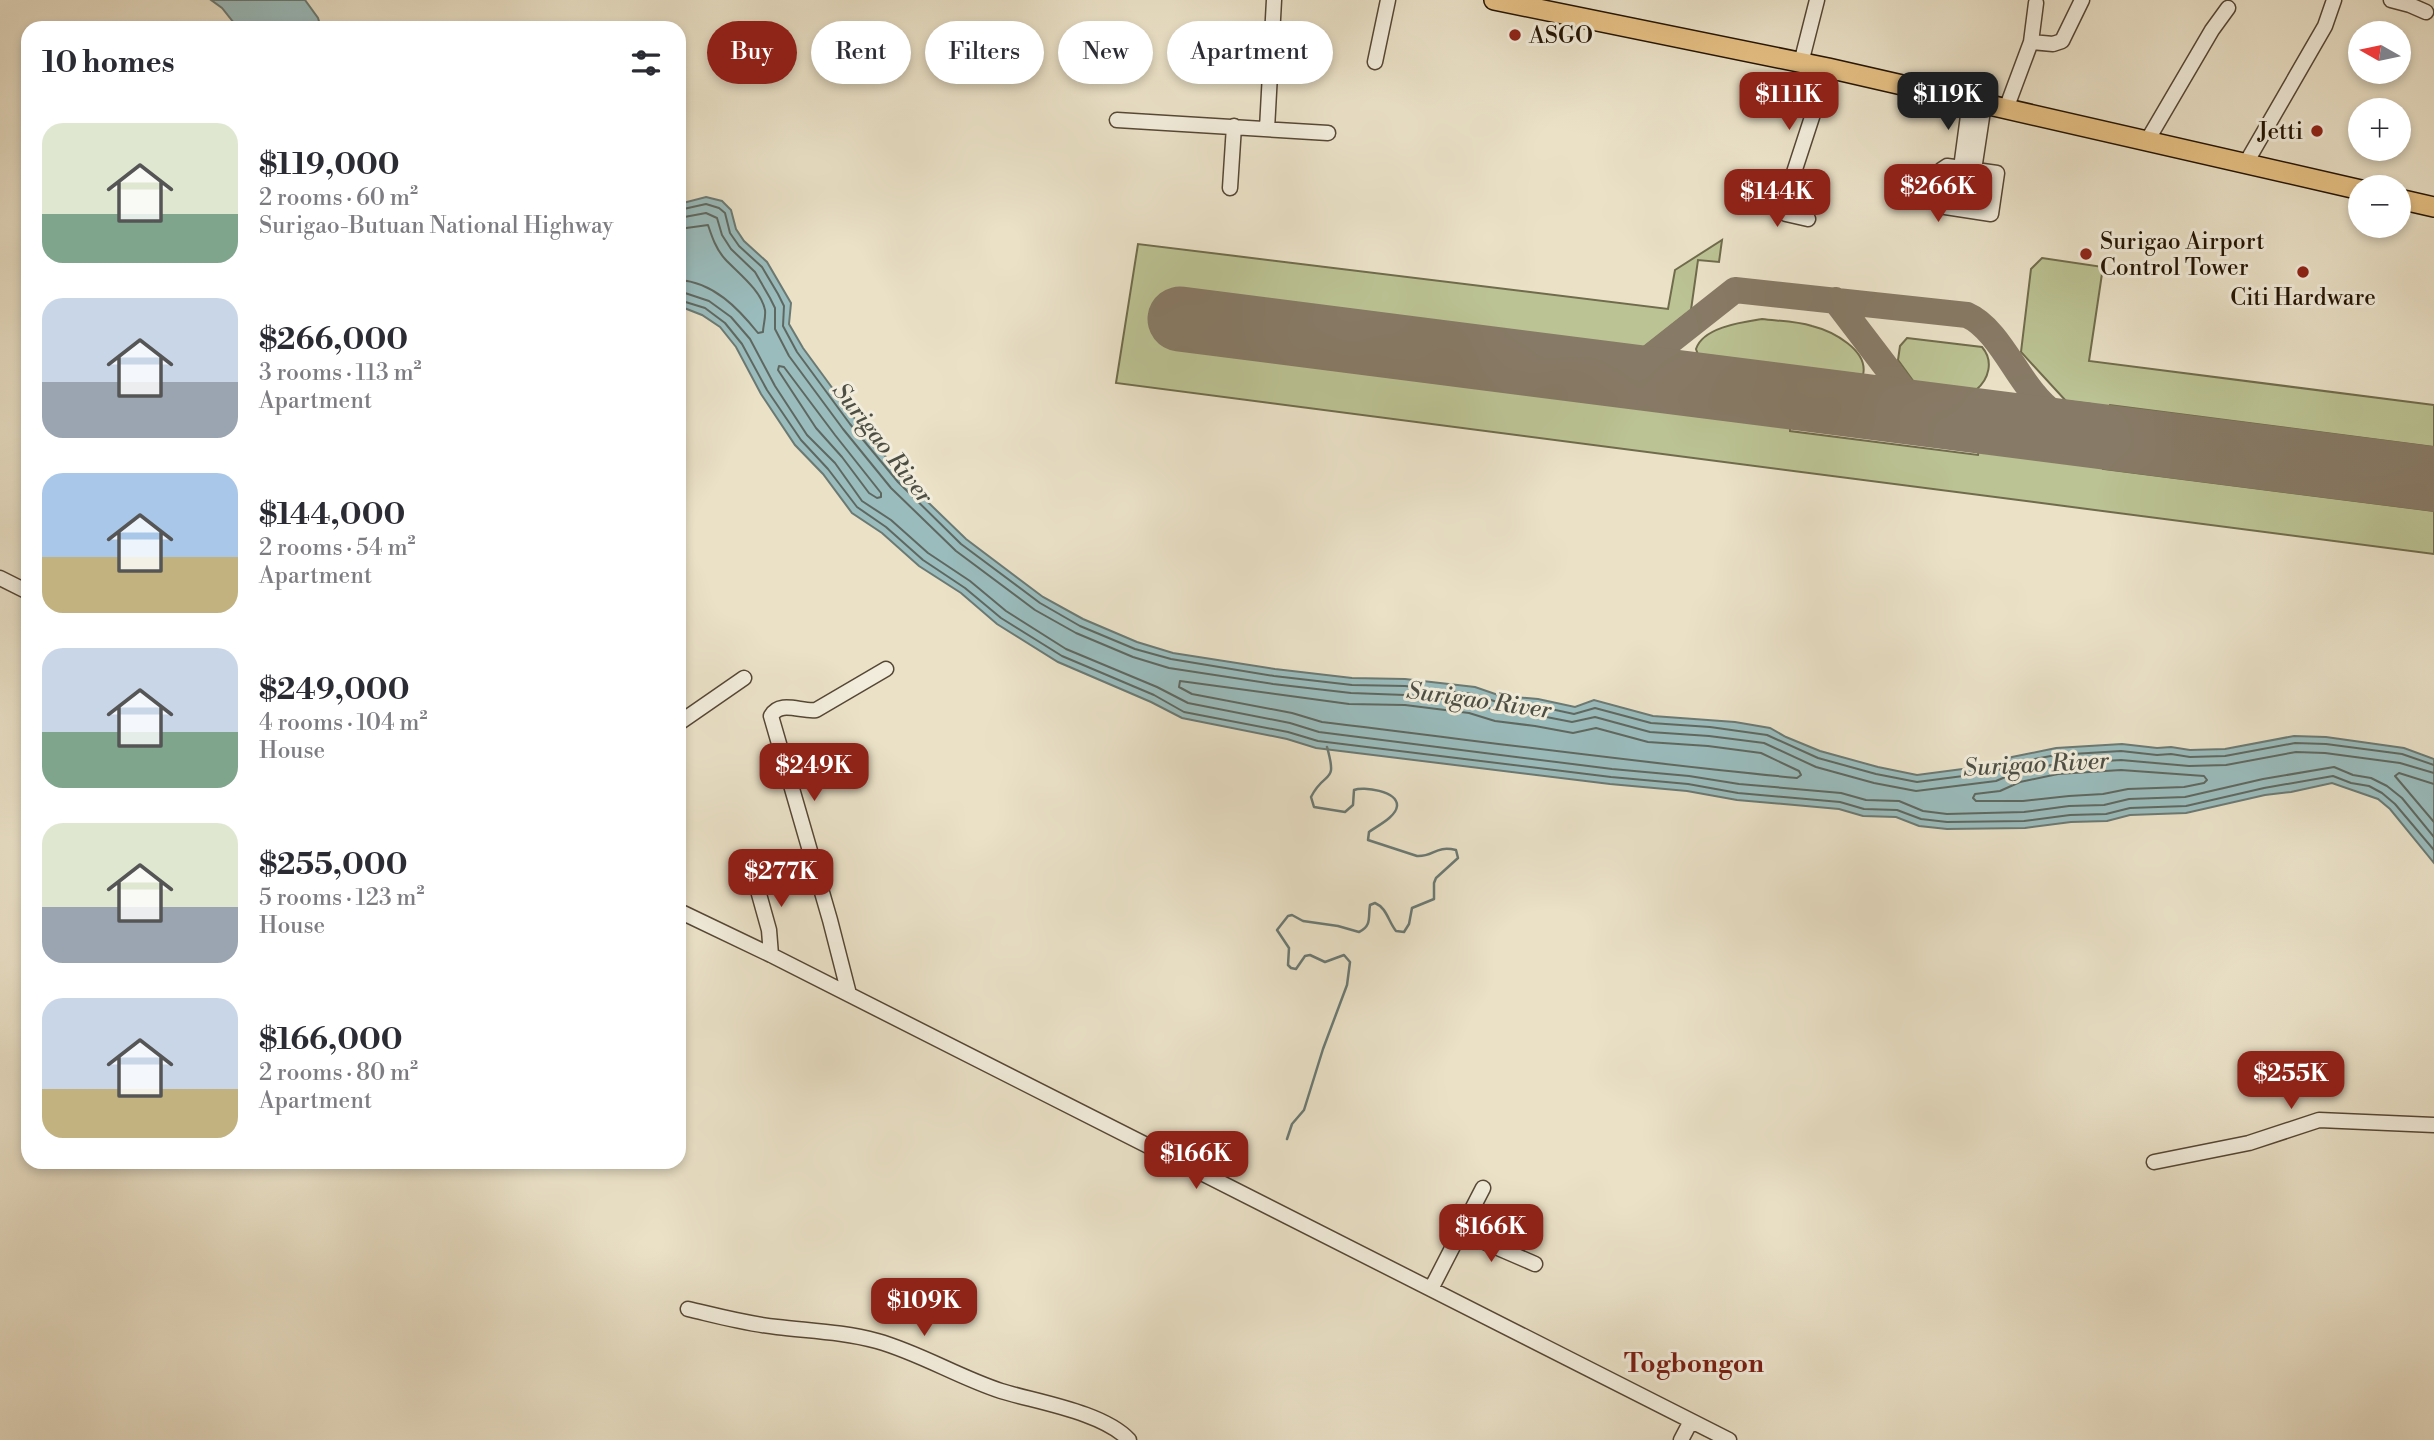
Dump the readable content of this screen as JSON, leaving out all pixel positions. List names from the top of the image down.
{
  "districts": ["Togbongon"],
  "water": ["Surigao River"],
  "places": [
    "ASGO",
    "Jetti",
    "Surigao Airport Control Tower",
    "Citi Hardware"
  ],
  "north": "left",
  "page": {
    "map_buttons": ["+", "−"],
    "chip": [
      "Buy",
      "Rent",
      "Filters",
      "New",
      "Apartment"
    ],
    "heading": "10 homes",
    "price": [
      "$111K",
      "$119K",
      "$266K",
      "$144K",
      "$249K",
      "$277K",
      "$255K",
      "$166K",
      "$166K",
      "$109K"
    ],
    "list": [
      {
        "name": "$119,000",
        "note": "2 rooms · 60 m² · Surigao-Butuan National Highway"
      },
      {
        "name": "$266,000",
        "note": "3 rooms · 113 m² · Apartment"
      },
      {
        "name": "$144,000",
        "note": "2 rooms · 54 m² · Apartment"
      },
      {
        "name": "$249,000",
        "note": "4 rooms · 104 m² · House"
      },
      {
        "name": "$255,000",
        "note": "5 rooms · 123 m² · House"
      },
      {
        "name": "$166,000",
        "note": "2 rooms · 80 m² · Apartment"
      }
    ]
  }
}
